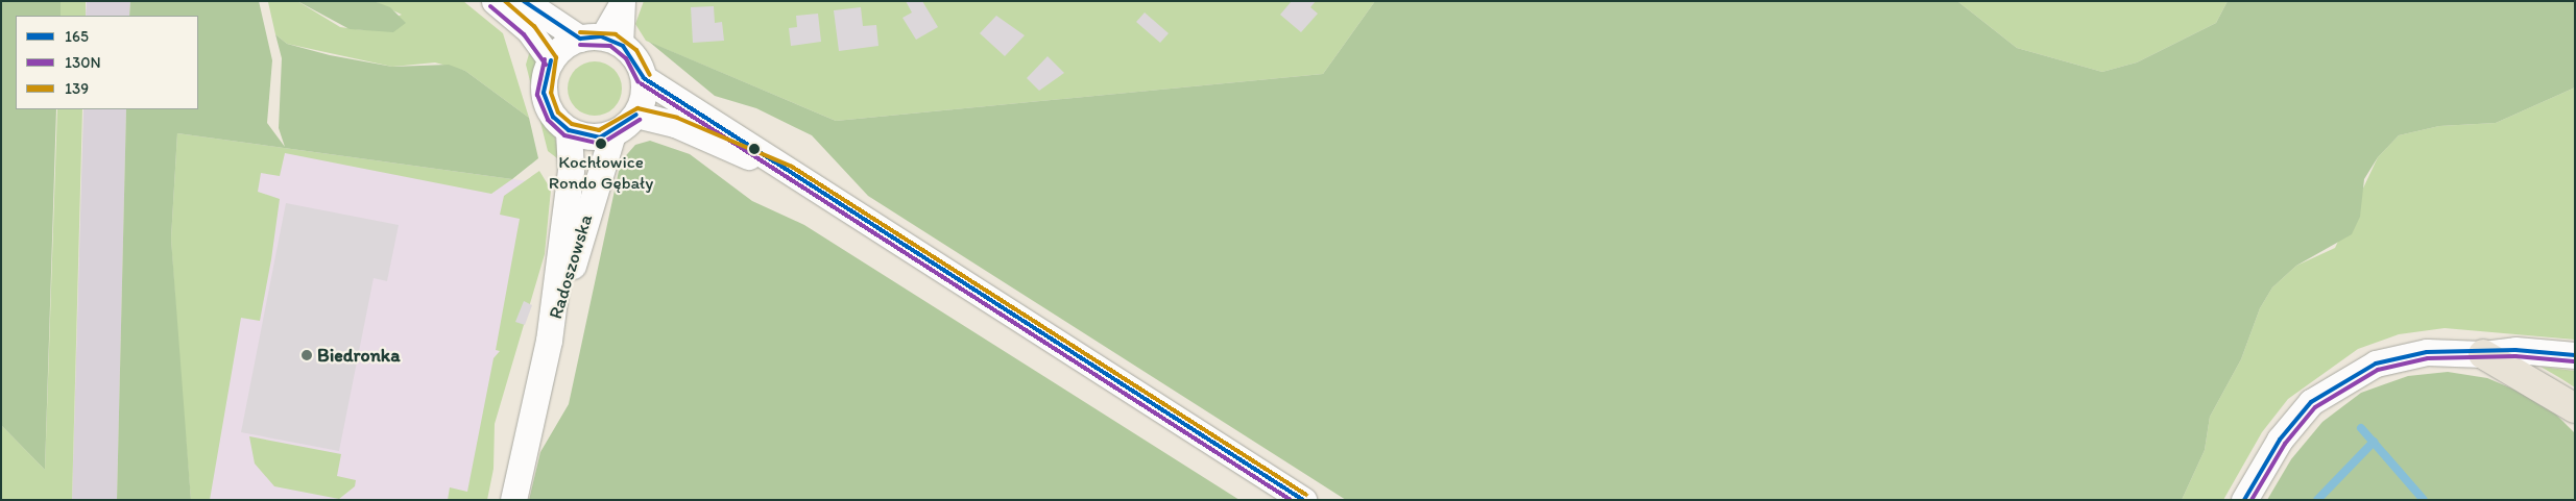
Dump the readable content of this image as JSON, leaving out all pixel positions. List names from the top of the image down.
{
  "streets": {
    "street": ["Radoszowska"]
  },
  "places": ["Kochłowice Rondo Gębały", "Biedronka"],
  "lines": ["transit line 165", "transit line 139", "transit line 130N"],
  "legend": ["165", "130N", "139"]
}
